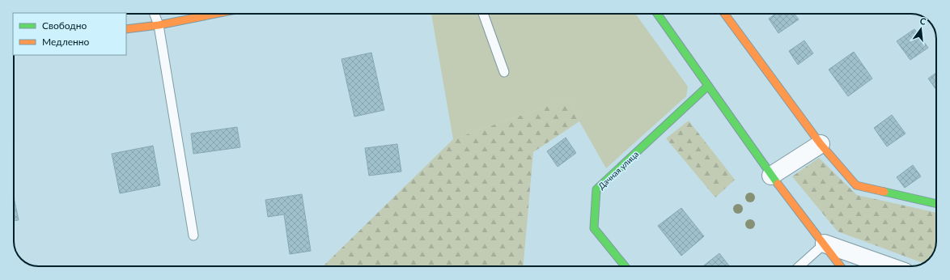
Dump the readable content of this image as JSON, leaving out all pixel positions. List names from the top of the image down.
{
  "streets": {
    "street": ["Дачная улица"]
  },
  "legend": ["Свободно", "Медленно"],
  "north": "top"
}
